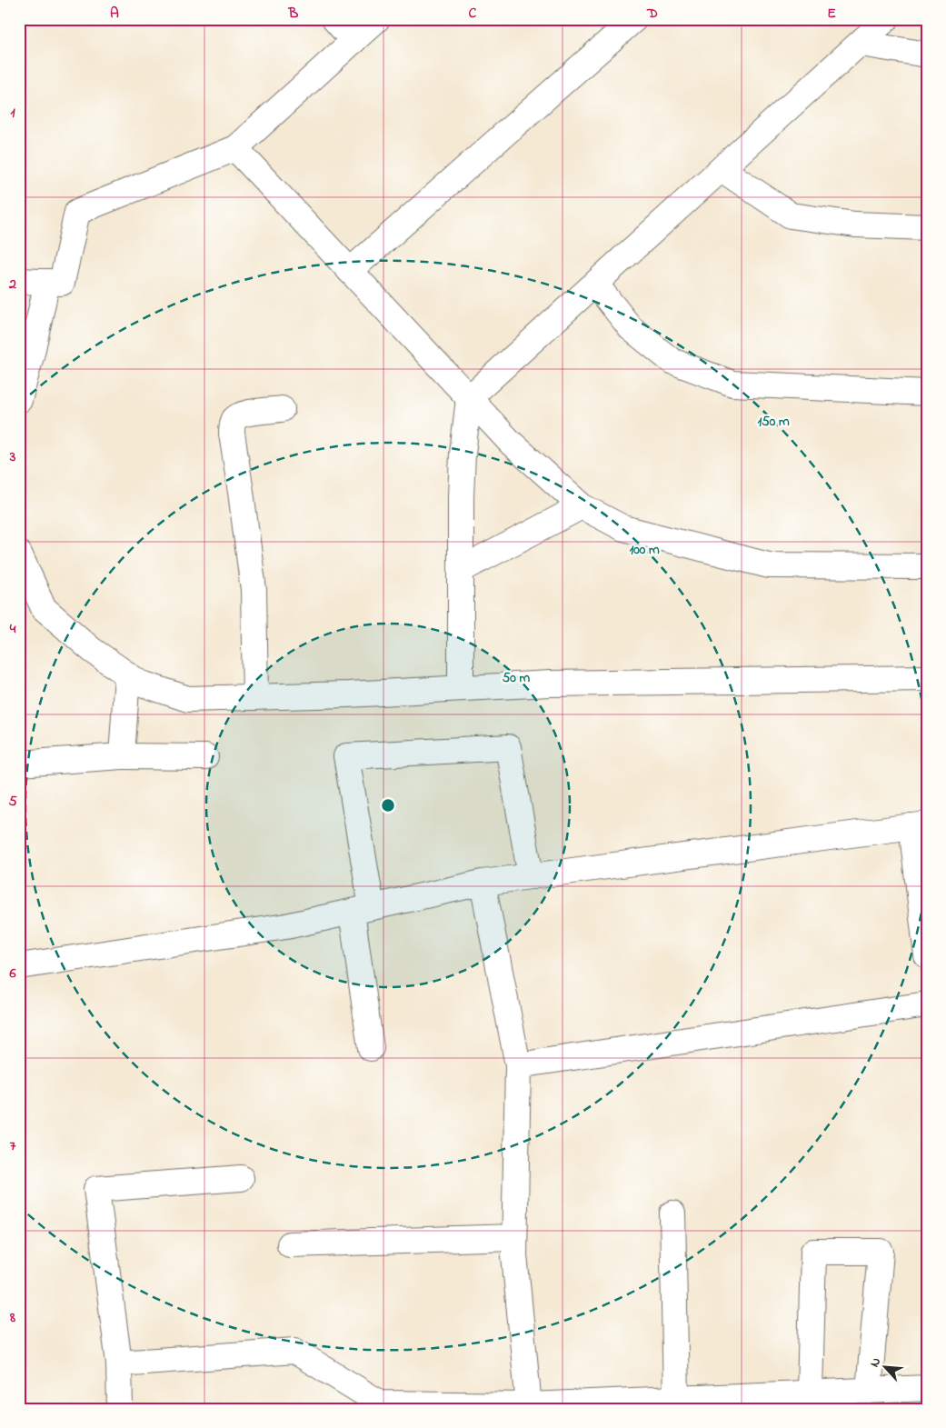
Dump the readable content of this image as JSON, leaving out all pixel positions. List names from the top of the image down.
{
  "north": "top left",
  "grid": {
    "columns": [
      "A",
      "B",
      "C",
      "D",
      "E"
    ],
    "rows": [
      "1",
      "2",
      "3",
      "4",
      "5",
      "6",
      "7",
      "8"
    ]
  },
  "rings": ["150 m", "100 m", "50 m"]
}
